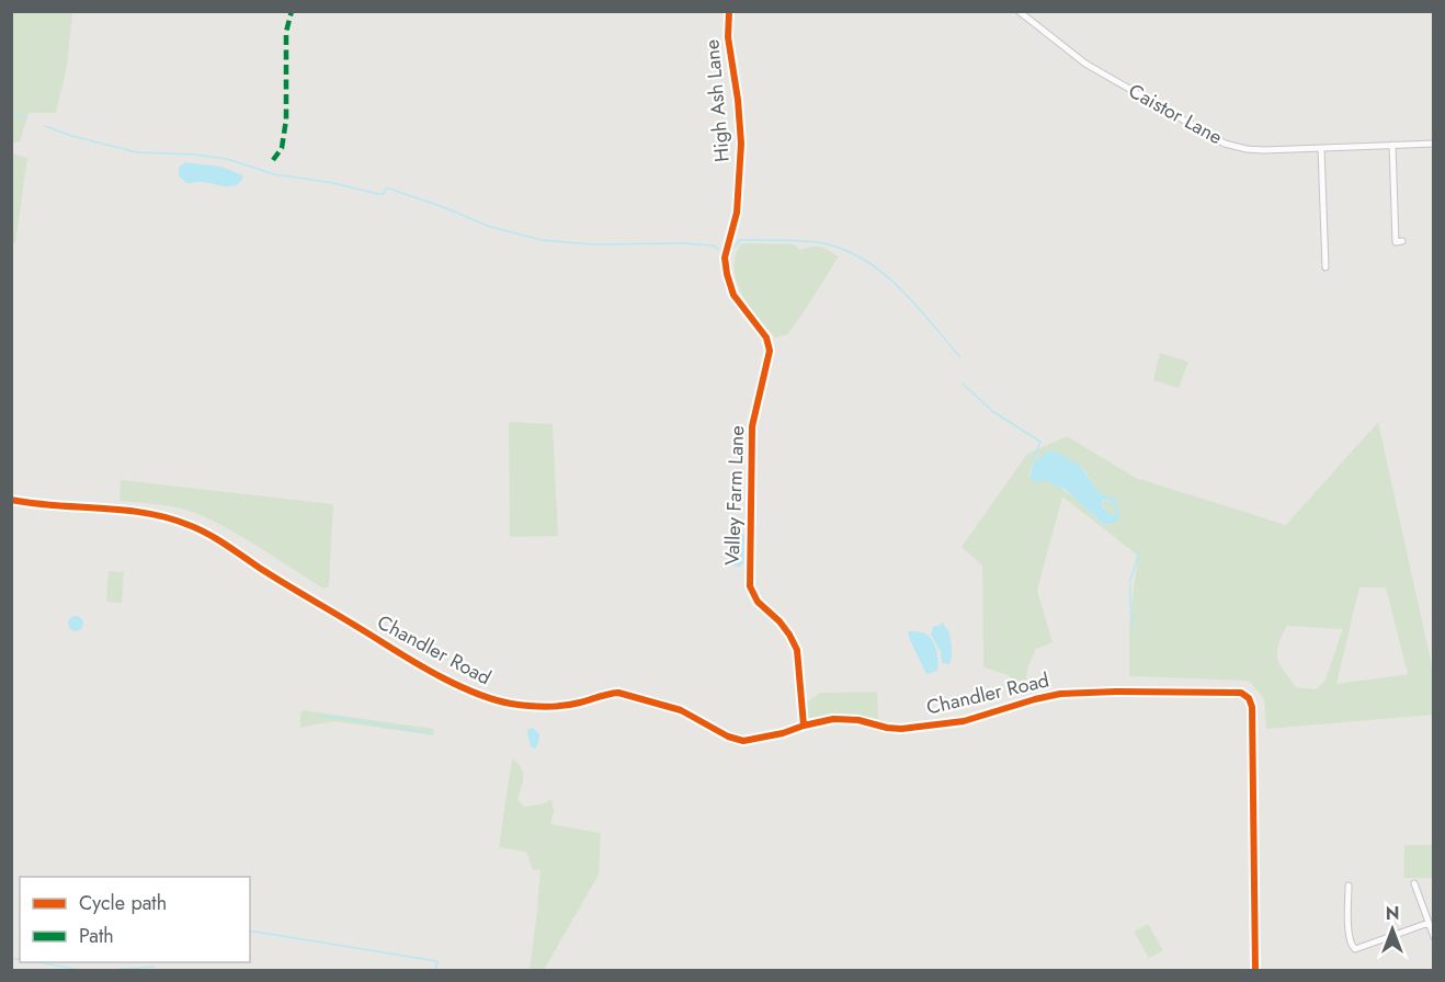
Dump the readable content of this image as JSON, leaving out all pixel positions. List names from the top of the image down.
{
  "streets": {
    "street": [
      "High Ash Lane",
      "Caistor Lane",
      "Valley Farm Lane",
      "Chandler Road"
    ]
  },
  "crossings": [
    ["High Ash Lane", "Valley Farm Lane"],
    ["Valley Farm Lane", "Chandler Road"]
  ],
  "legend": ["Cycle path", "Path"],
  "north": "top"
}
